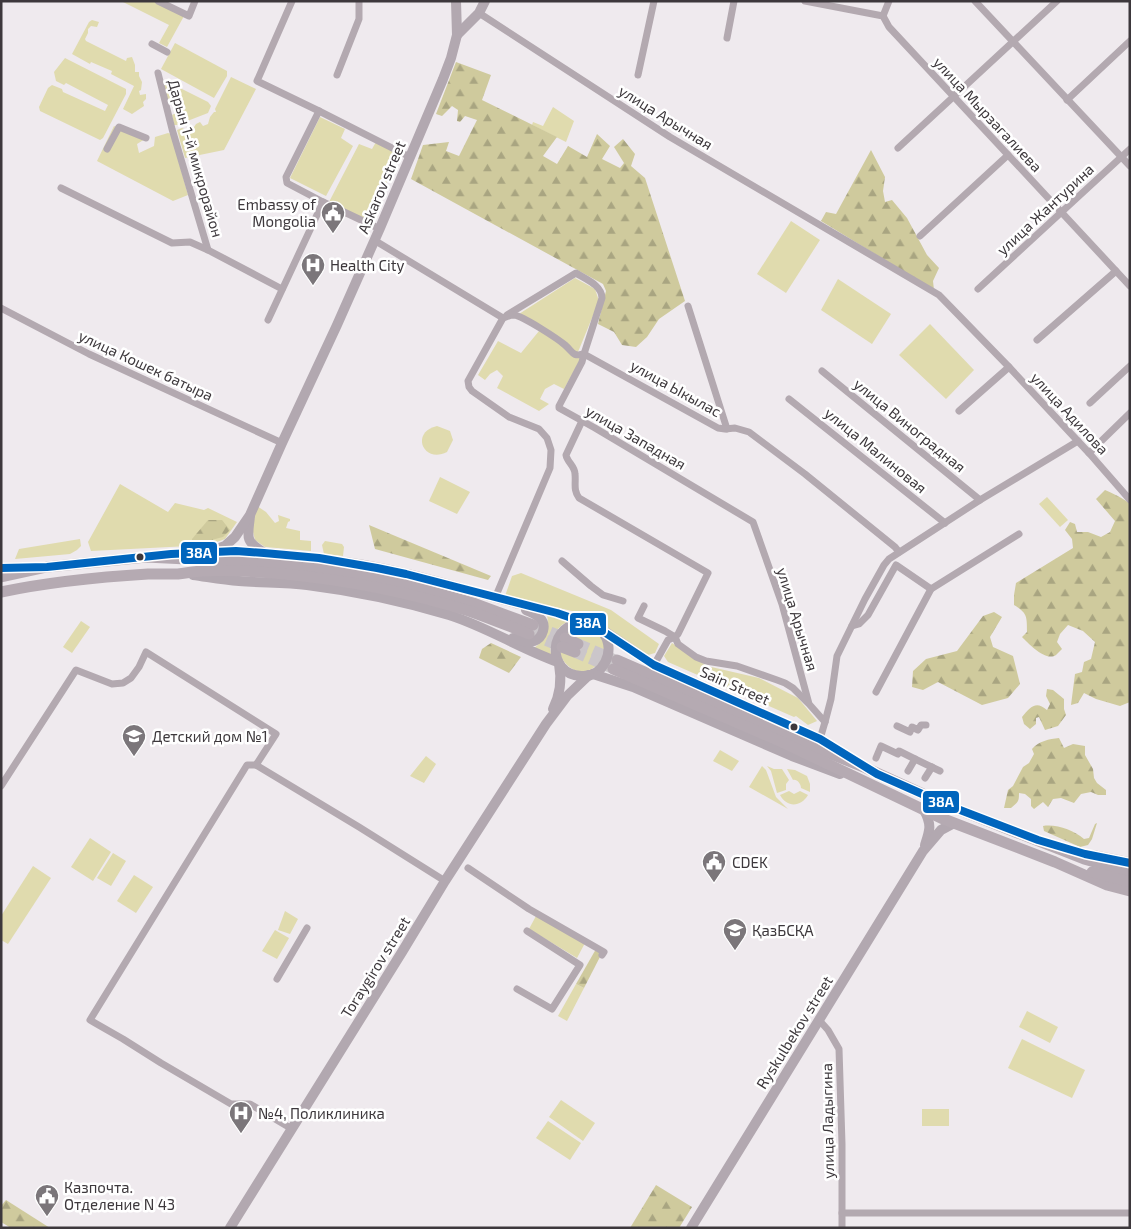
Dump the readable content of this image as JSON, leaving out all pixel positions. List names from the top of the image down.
{
  "streets": {
    "main road": ["Sain Street"],
    "street": [
      "улица Мырзагалиева",
      "улица Арычная",
      "Дарын 1-й микрорайон",
      "Askarov street",
      "улица Жантурина",
      "улица Кошек батыра",
      "улица Ыкылас",
      "улица Адилова",
      "улица Виноградная",
      "улица Западная",
      "улица Малиновая",
      "Toraygirov street",
      "Ryskulbekov street",
      "улица Ладыгина"
    ]
  },
  "crossings": [
    ["улица Мырзагалиева", "улица Жантурина"],
    ["улица Арычная", "улица Адилова"],
    ["улица Арычная", "улица Западная"],
    ["Askarov street", "улица Кошек батыра"],
    ["улица Ыкылас", "улица Западная"],
    ["Ryskulbekov street", "улица Ладыгина"]
  ],
  "places": {
    "public building": ["Embassy of Mongolia", "CDEK", "Казпочта. Отделение N 43"],
    "hospital": ["Health City", "№4, Поликлиника"],
    "school or university": ["Детский дом №1", "ҚазБСҚА"]
  },
  "lines": ["transit line 38А"]
}
